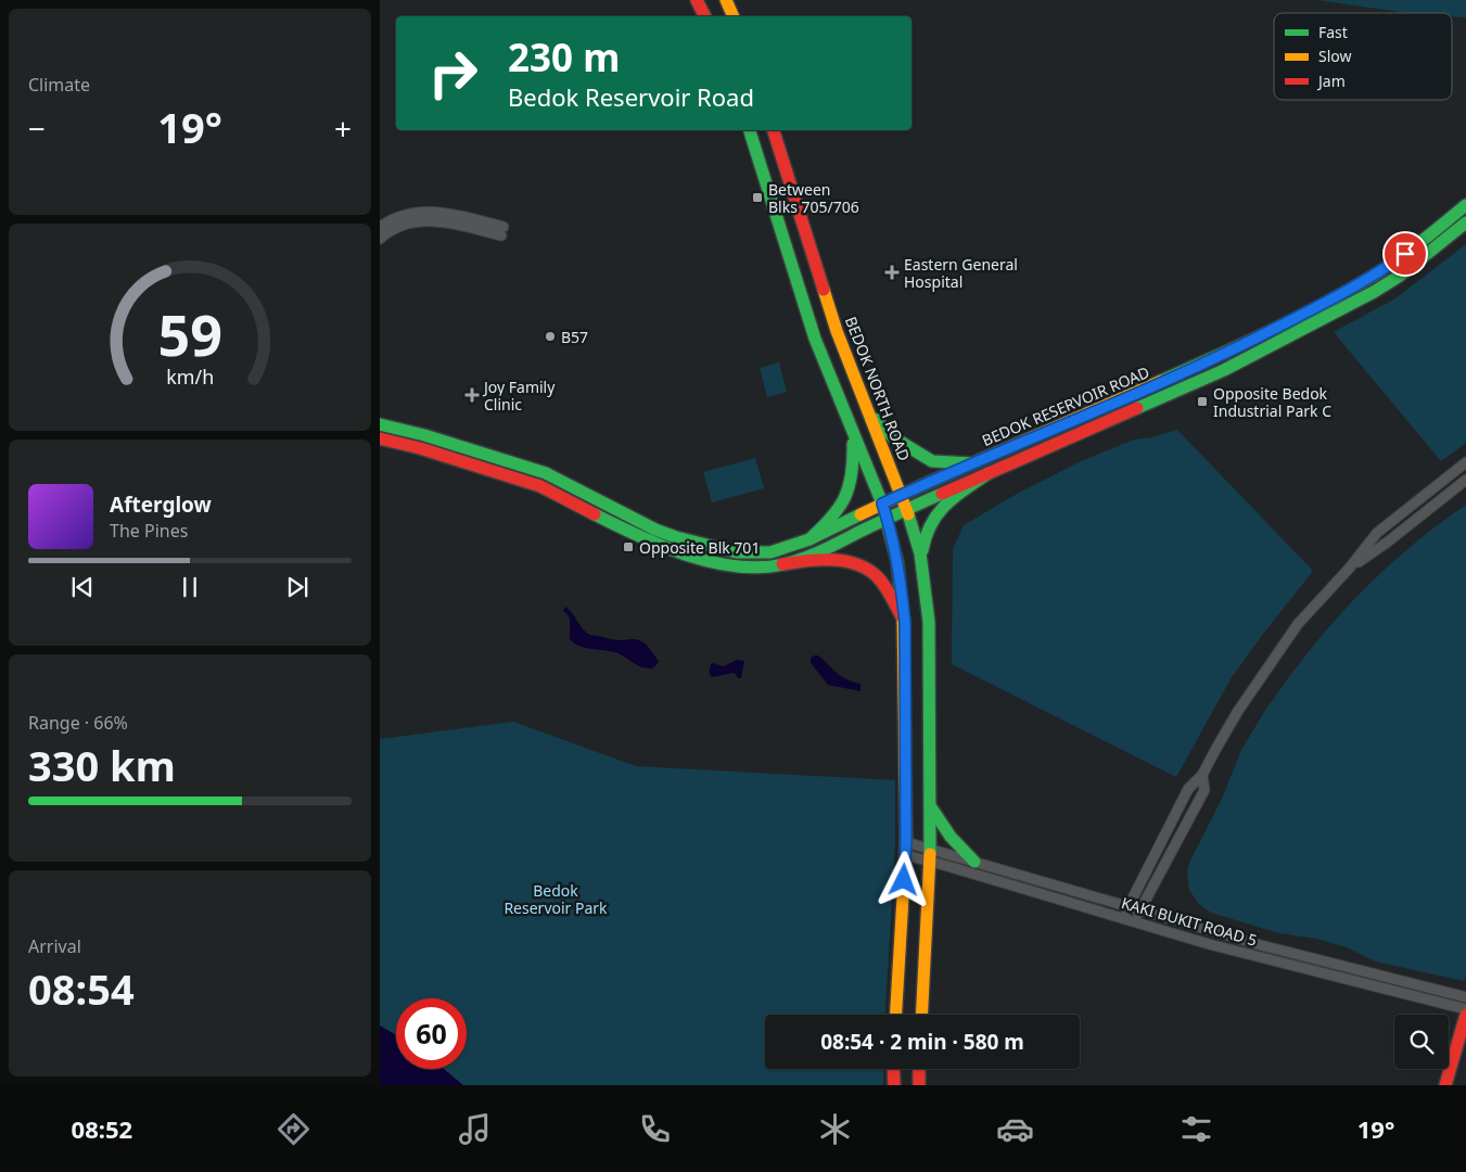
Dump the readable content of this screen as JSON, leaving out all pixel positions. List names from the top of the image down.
{
  "streets": {
    "main road": ["BEDOK NORTH ROAD", "BEDOK RESERVOIR ROAD"],
    "street": ["KAKI BUKIT ROAD 5"]
  },
  "crossings": [
    ["BEDOK NORTH ROAD", "BEDOK RESERVOIR ROAD"],
    ["BEDOK NORTH ROAD", "KAKI BUKIT ROAD 5"]
  ],
  "parks": ["Bedok Reservoir Park"],
  "places": {
    "transit": ["Between Blks 705/706", "Opposite Bedok Industrial Park C", "Opposite Blk 701"],
    "health": ["Eastern General Hospital", "Joy Family Clinic"],
    "other": ["B57"]
  },
  "legend": ["Fast", "Slow", "Jam"],
  "page": {
    "tile": [
      "Climate",
      ["Range · 66%", "330 km"],
      ["Arrival", "08:54"]
    ],
    "turn": ["230 m", "Bedok Reservoir Road"],
    "heat": ["−", "19°", "+"],
    "song": ["Afterglow", "The Pines"],
    "limit": "60",
    "trip": "08:54 · 2 min · 580 m",
    "tabs": ["08:52", "19°"],
    "gauge": ["59", "km/h"]
  }
}
